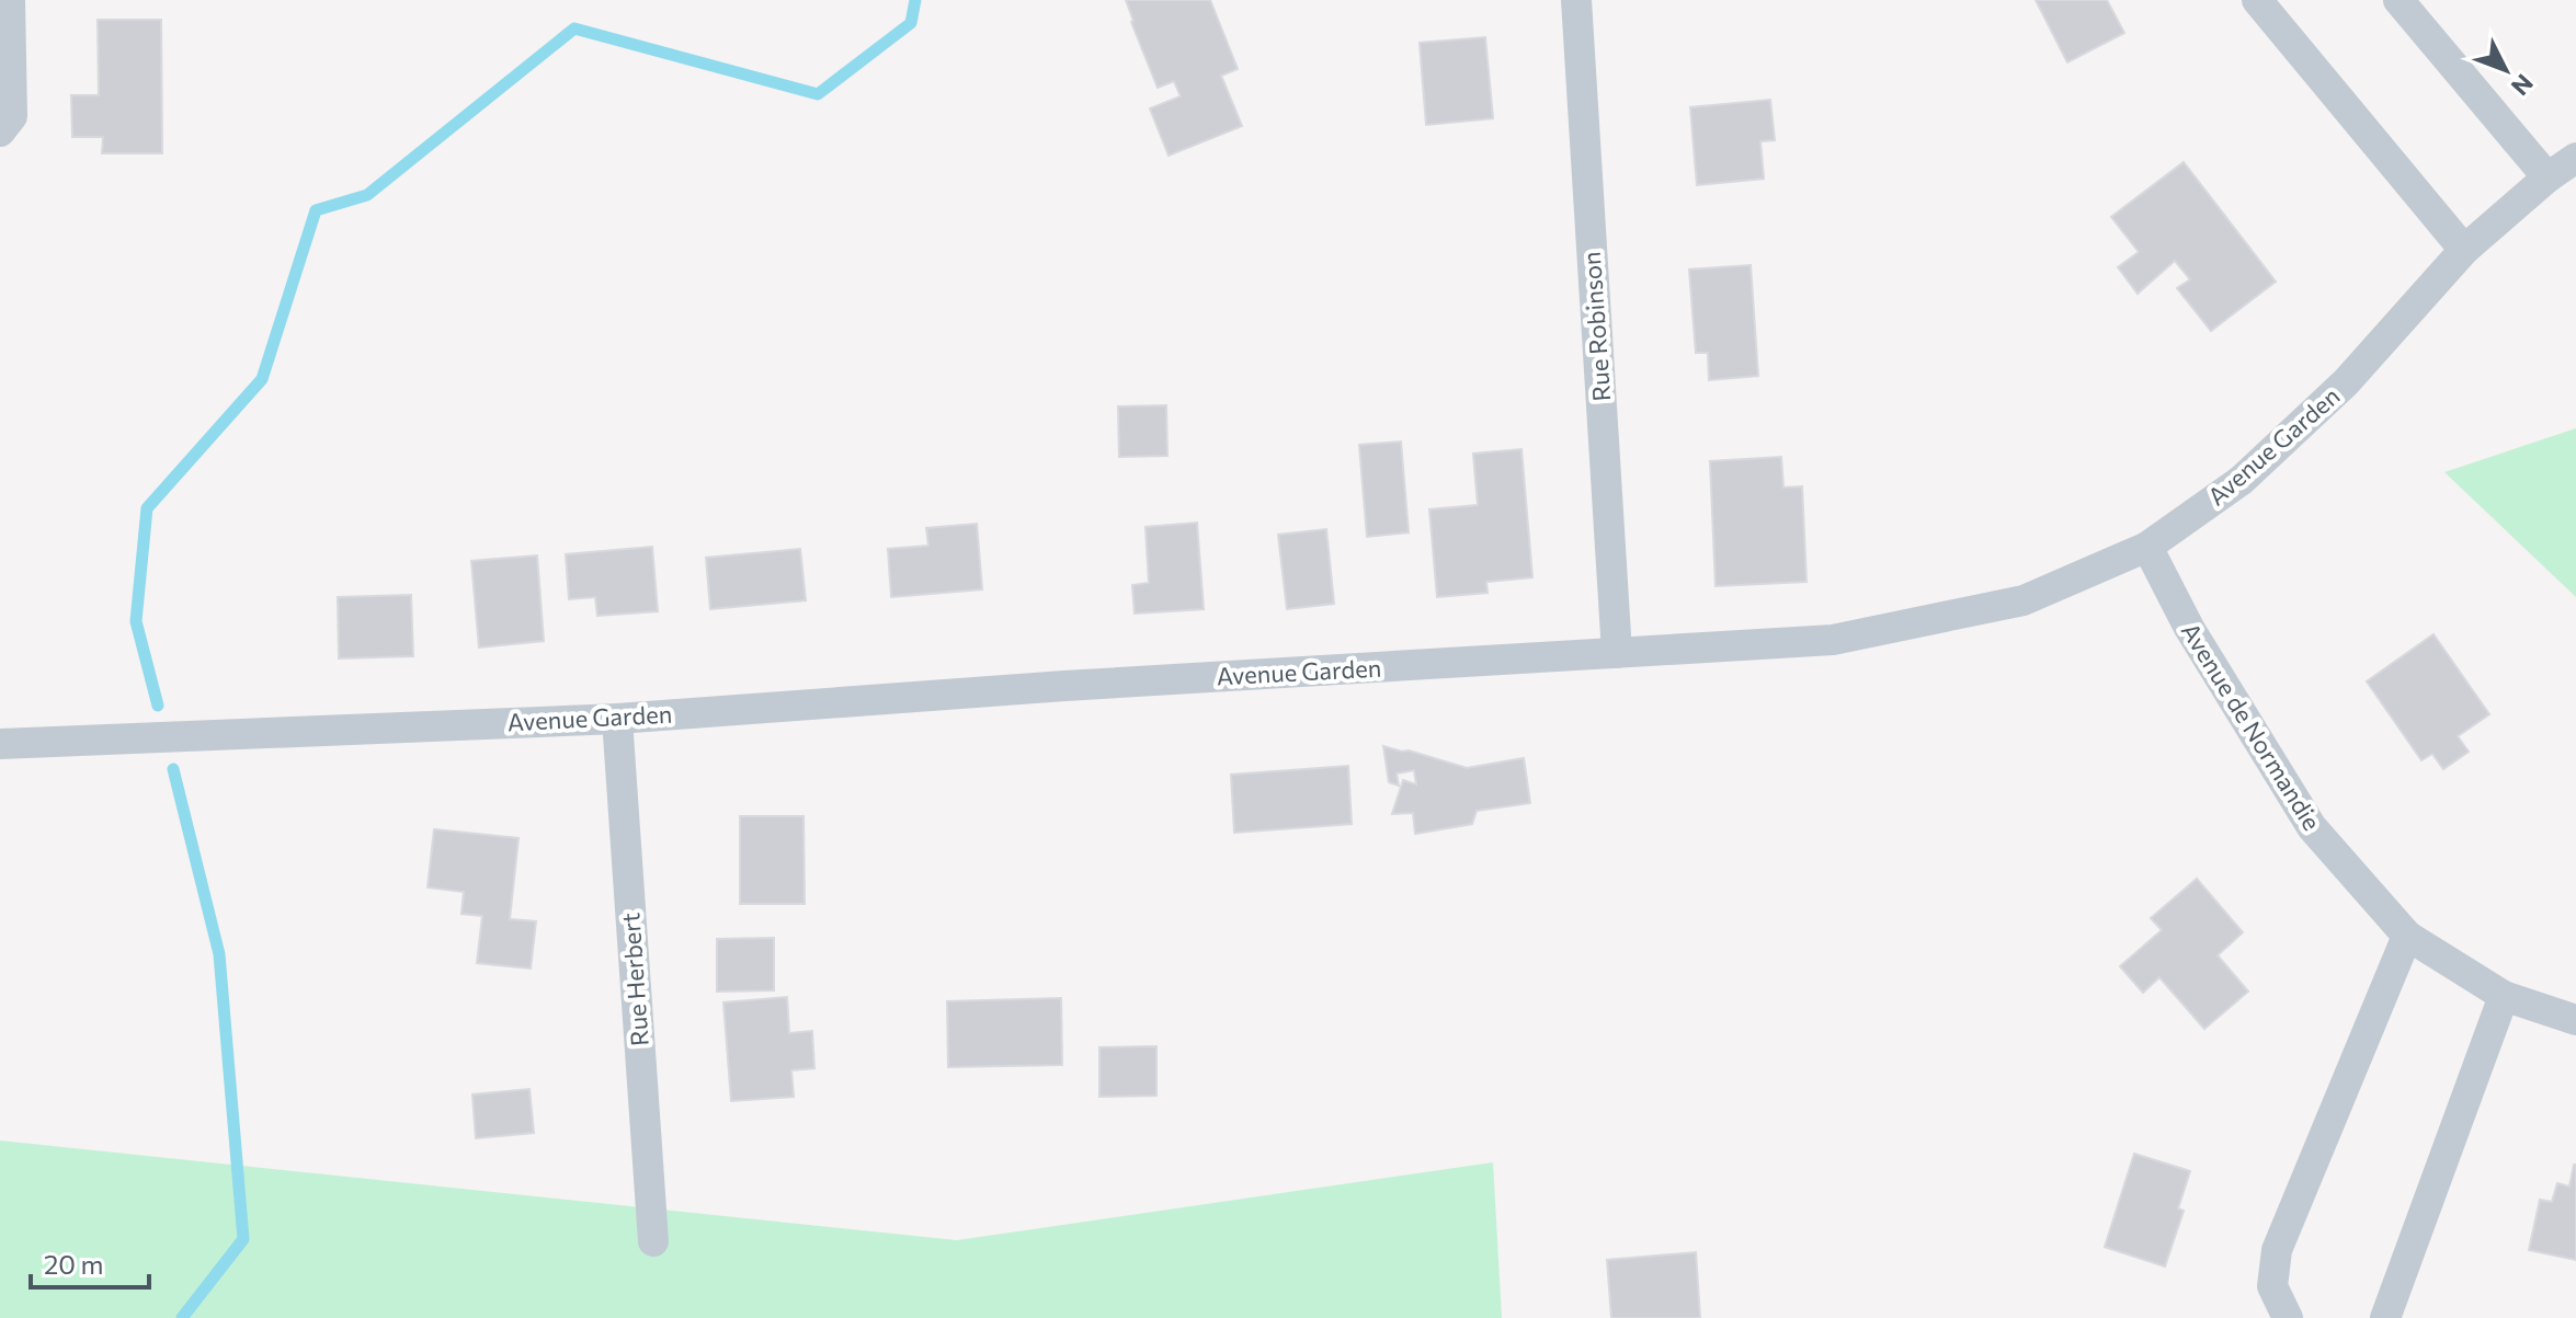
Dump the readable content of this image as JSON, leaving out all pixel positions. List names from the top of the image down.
{
  "streets": {
    "street": [
      "Rue Robinson",
      "Avenue Garden",
      "Avenue de Normandie",
      "Rue Herbert"
    ]
  },
  "crossings": [
    ["Rue Robinson", "Avenue Garden"],
    ["Avenue Garden", "Avenue de Normandie"],
    ["Avenue Garden", "Rue Herbert"]
  ],
  "scale_bar": "20 m",
  "north": "bottom right"
}
